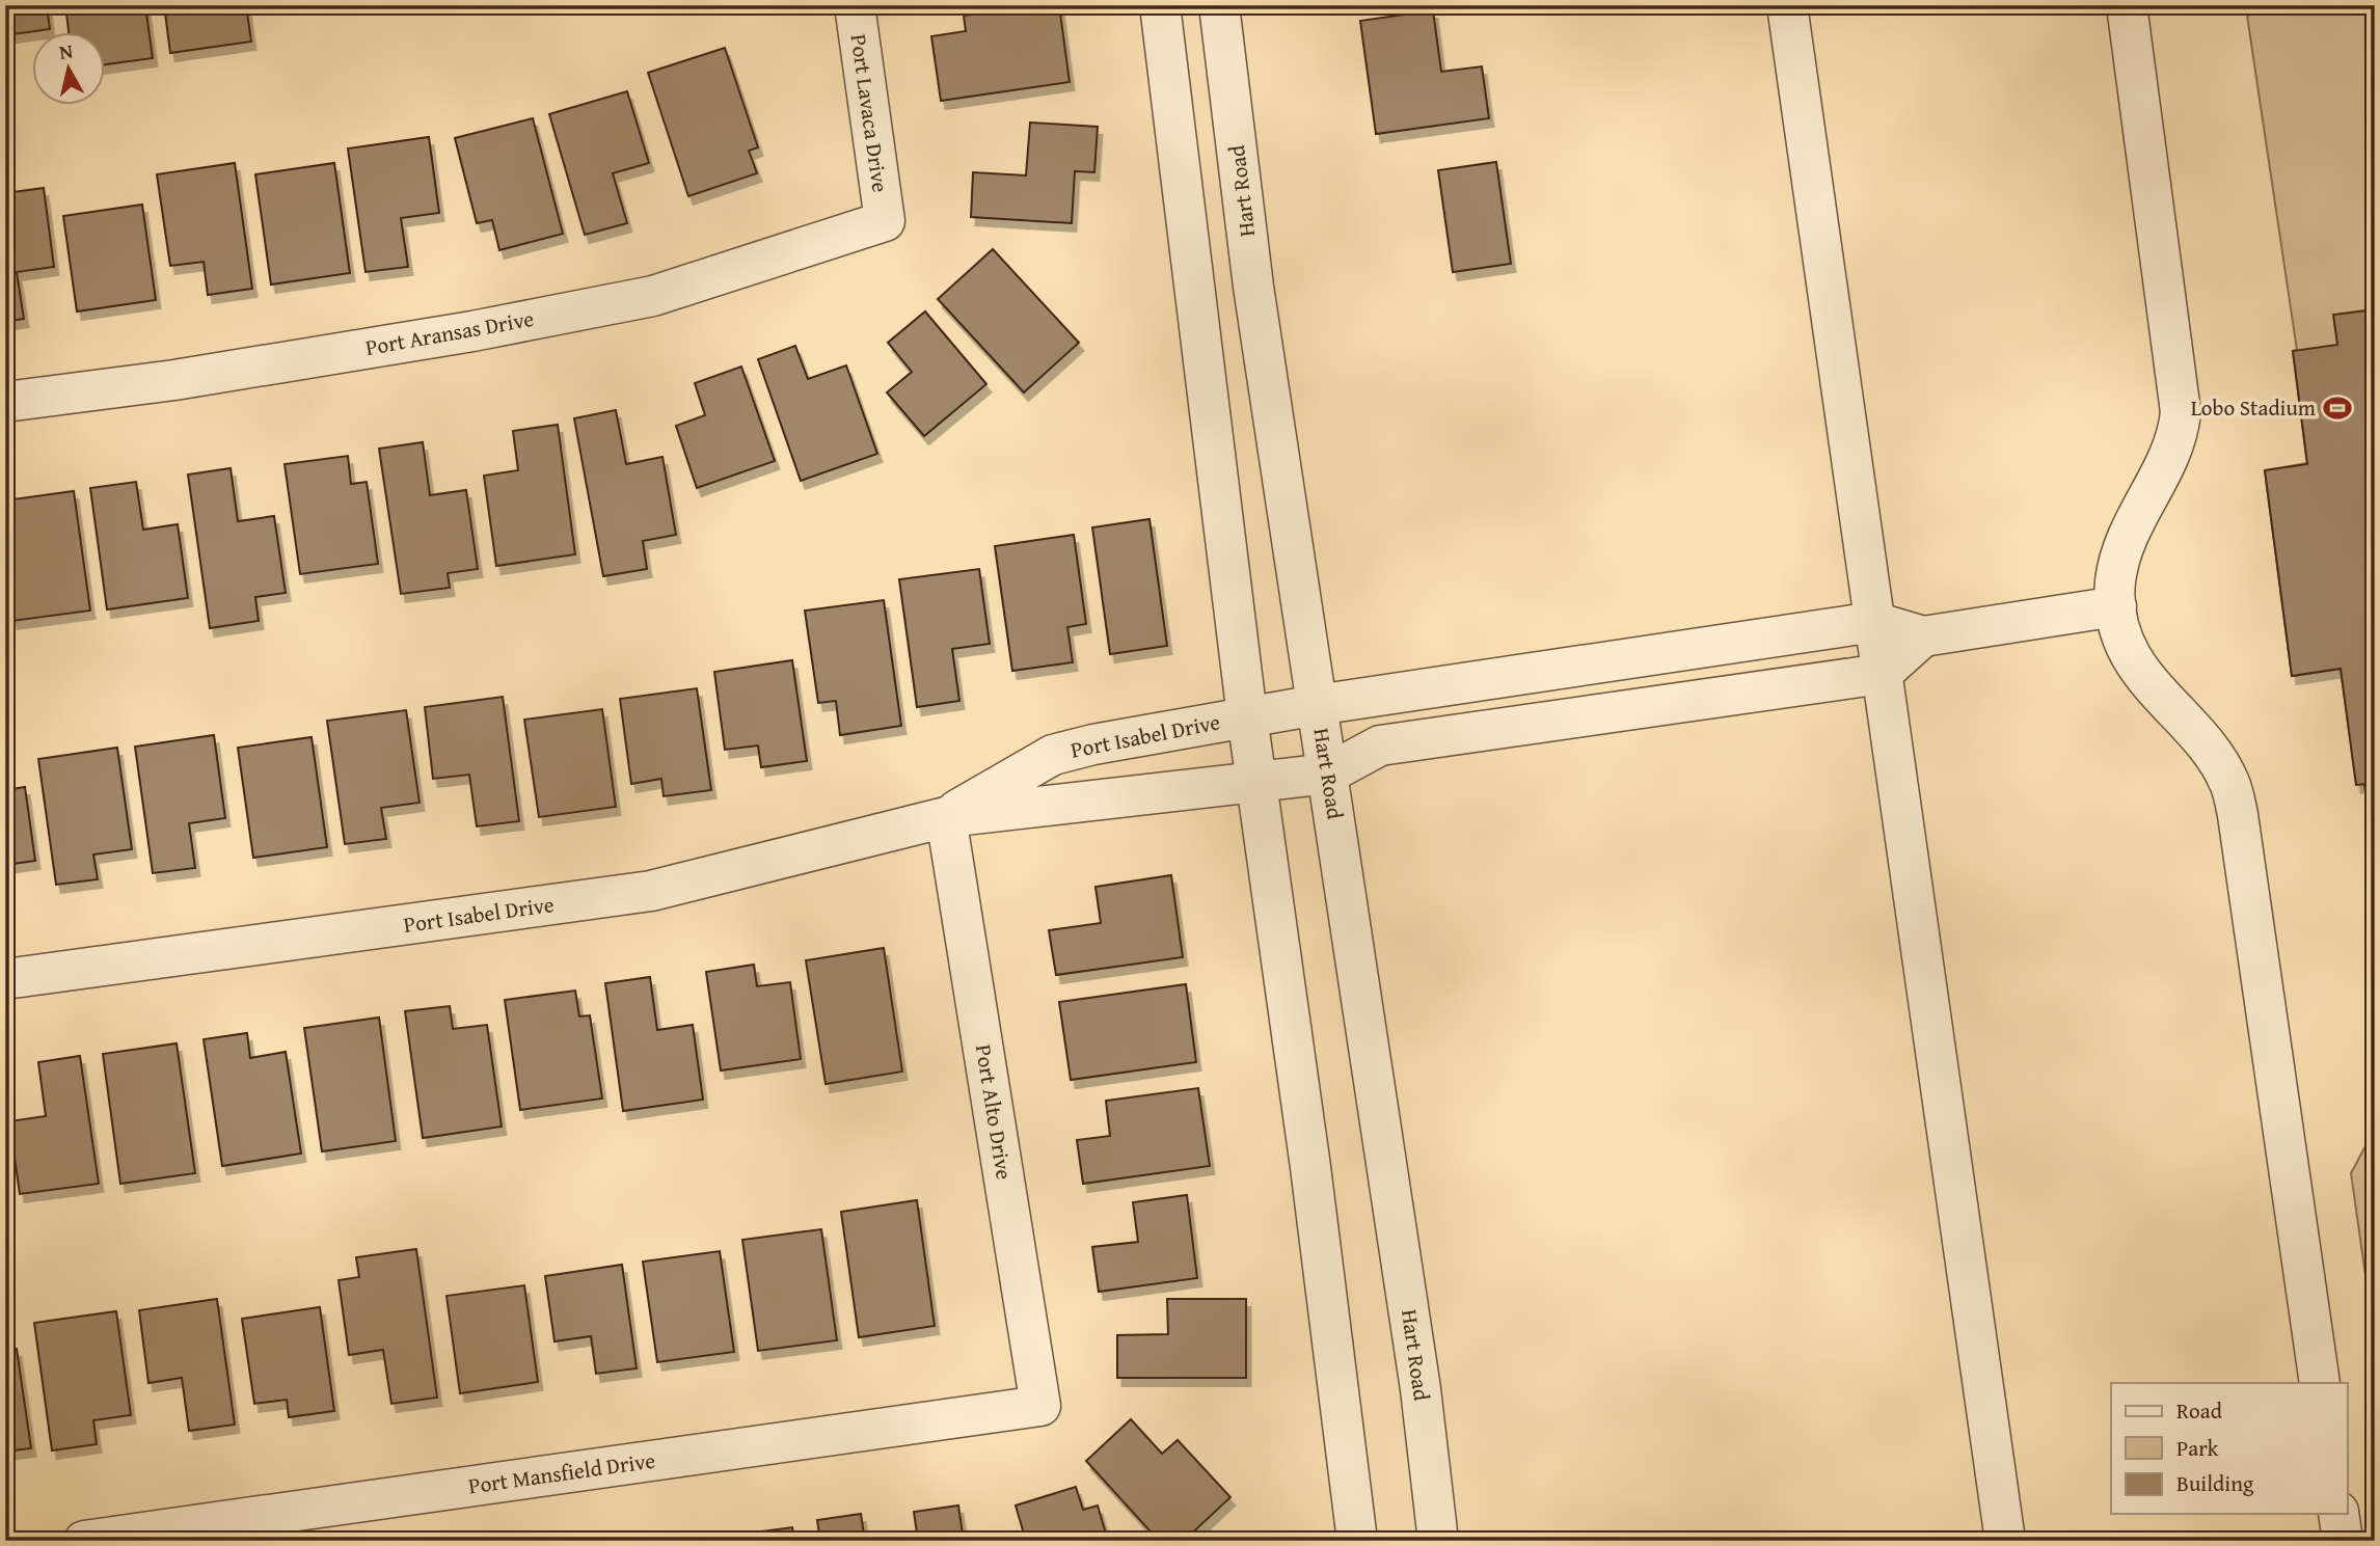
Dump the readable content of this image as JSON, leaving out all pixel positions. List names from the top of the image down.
{
  "streets": {
    "street": [
      "Port Lavaca Drive",
      "Hart Road",
      "Port Aransas Drive",
      "Port Isabel Drive",
      "Port Alto Drive",
      "Port Mansfield Drive"
    ]
  },
  "crossings": [
    ["Port Lavaca Drive", "Port Aransas Drive"],
    ["Hart Road", "Port Isabel Drive"],
    ["Port Isabel Drive", "Port Alto Drive"],
    ["Port Alto Drive", "Port Mansfield Drive"]
  ],
  "places": {
    "sports": ["Lobo Stadium"]
  },
  "legend": ["Road", "Park", "Building"],
  "north": "top"
}
